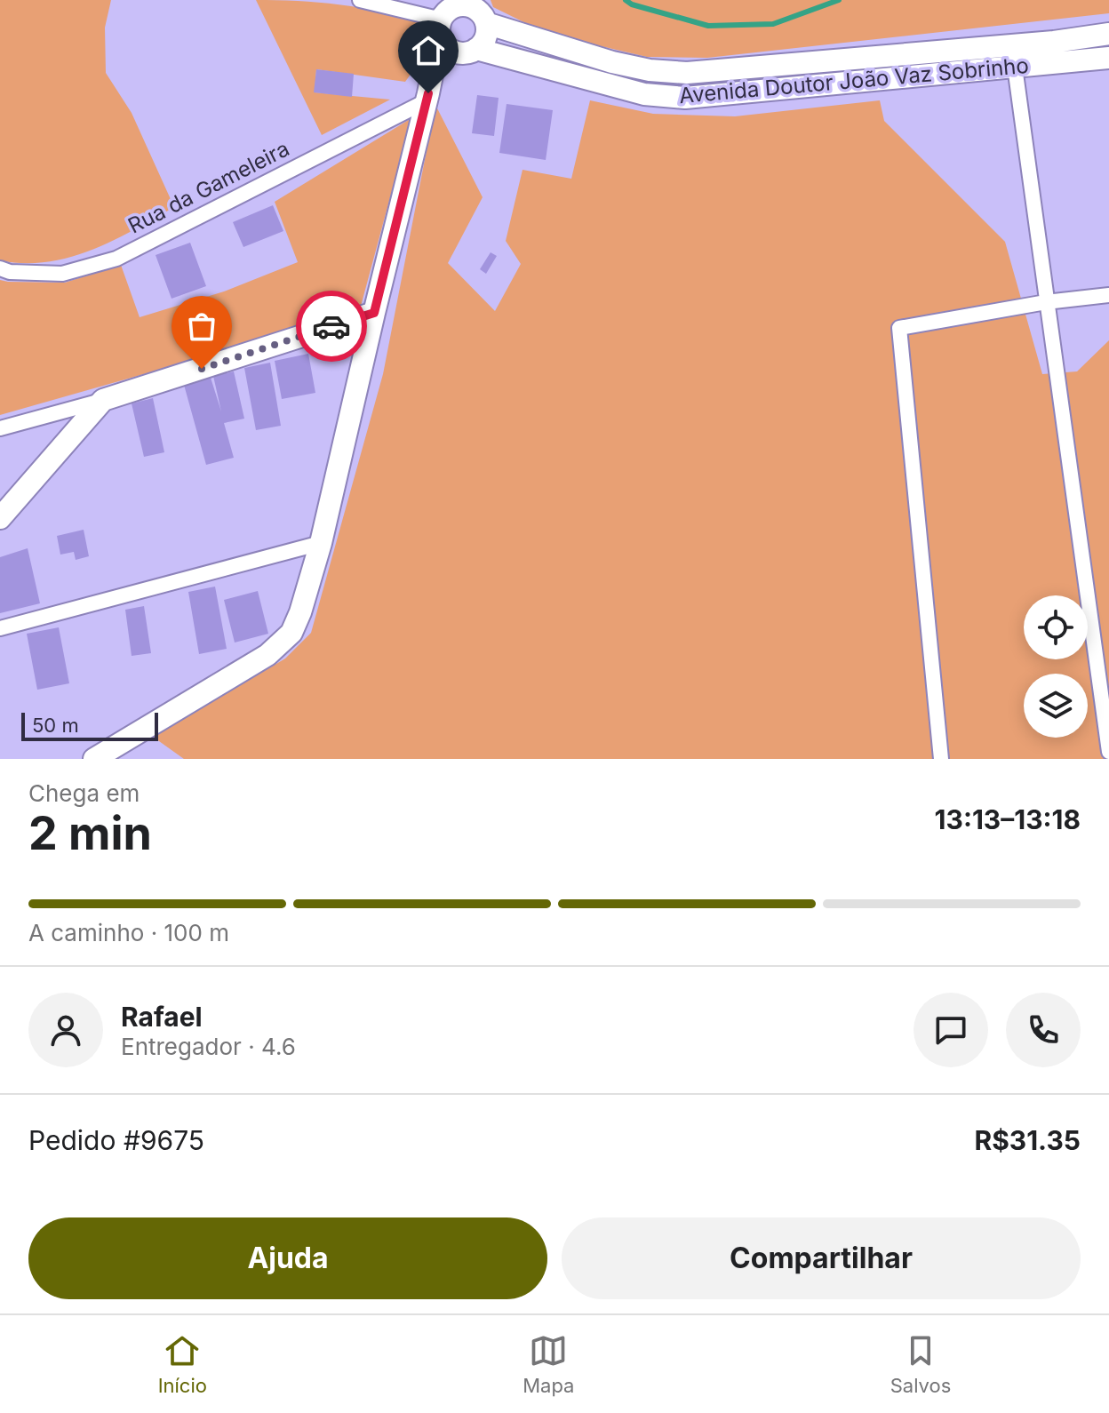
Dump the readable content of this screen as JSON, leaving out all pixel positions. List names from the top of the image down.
{
  "streets": {
    "main road": ["Avenida Doutor João Vaz Sobrinho"],
    "street": ["Rua da Gameleira"]
  },
  "scale_bar": "50 m",
  "page": {
    "scale": "50 m",
    "heading": ["2 min", "Chega em", "13:13–13:18"],
    "panel": [
      "Rafael",
      "Entregador · 4.6",
      "Pedido #9675",
      "R$31.35"
    ],
    "bar": "A caminho · 100 m",
    "buttons": ["Ajuda", "Compartilhar"],
    "tabs": ["Início", "Mapa", "Salvos"]
  }
}
